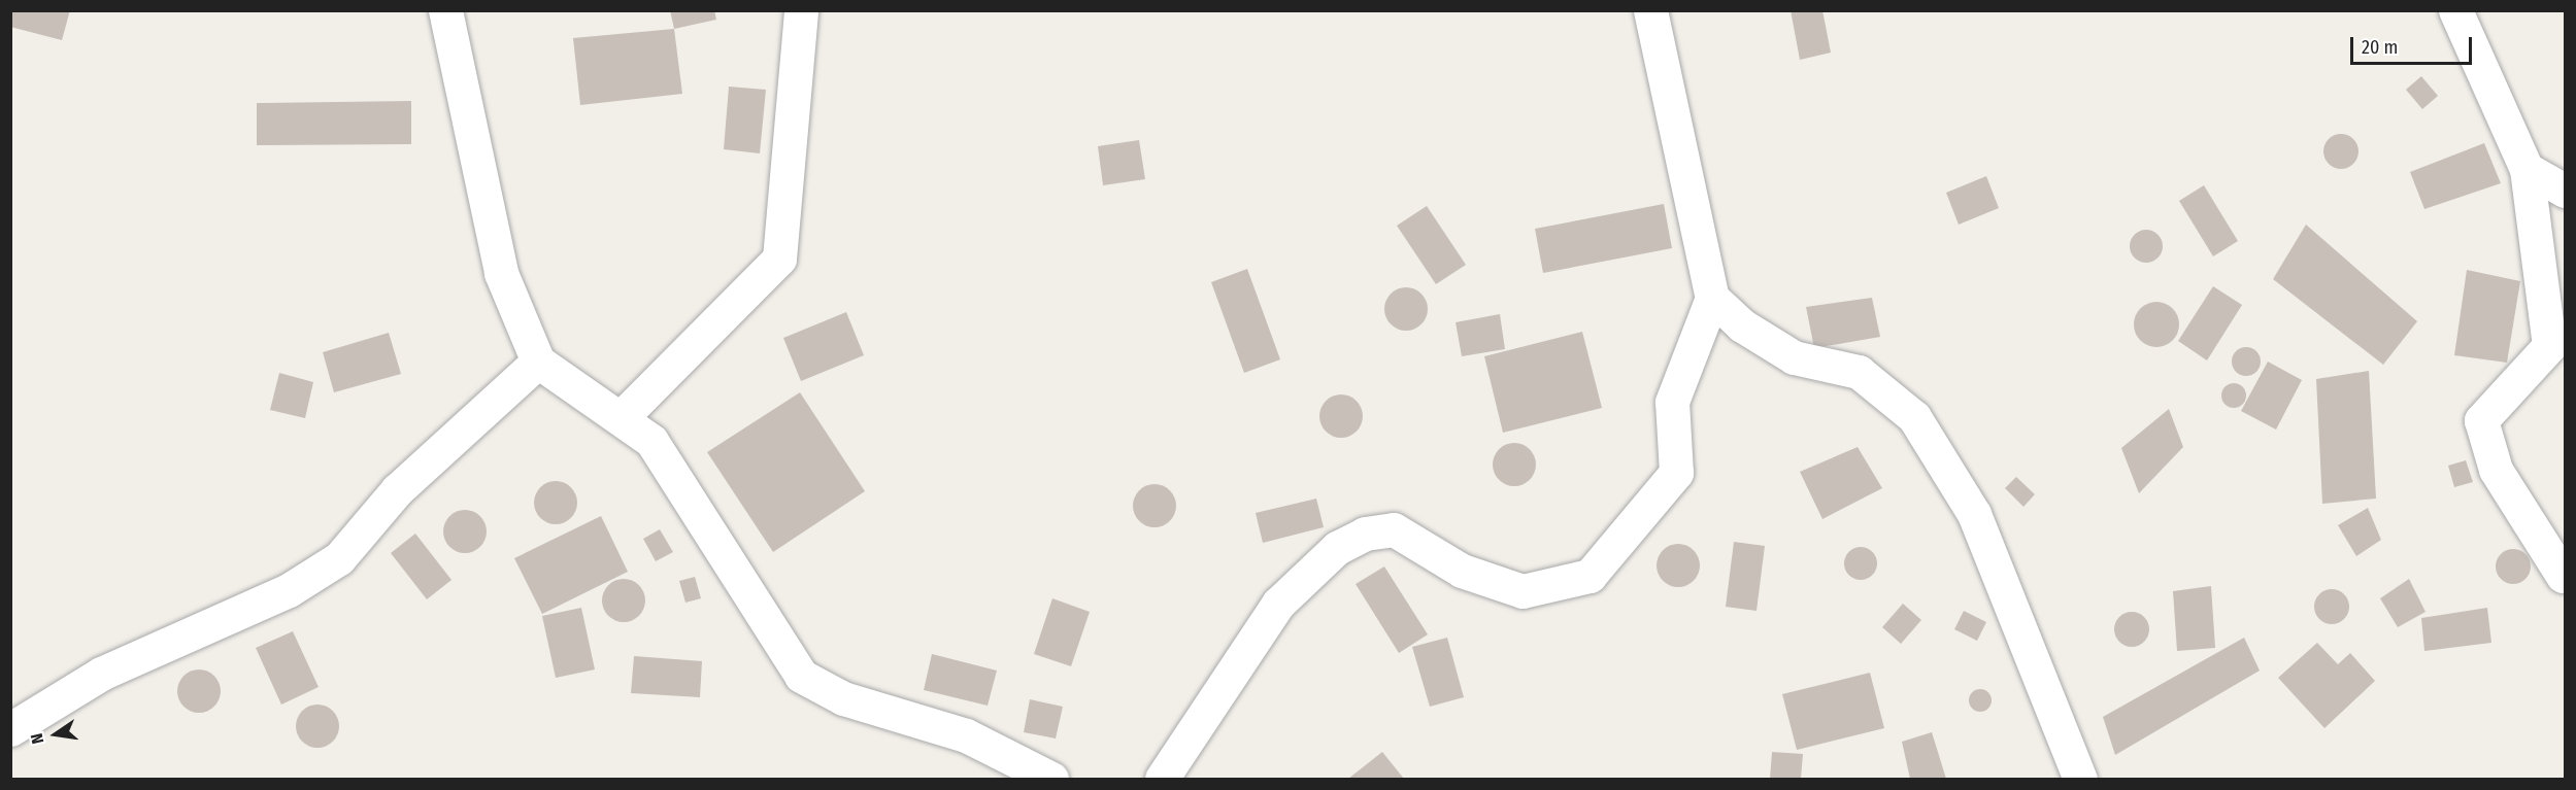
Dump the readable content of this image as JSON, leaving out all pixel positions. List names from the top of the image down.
{
  "scale_bar": "20 m",
  "north": "left"
}
